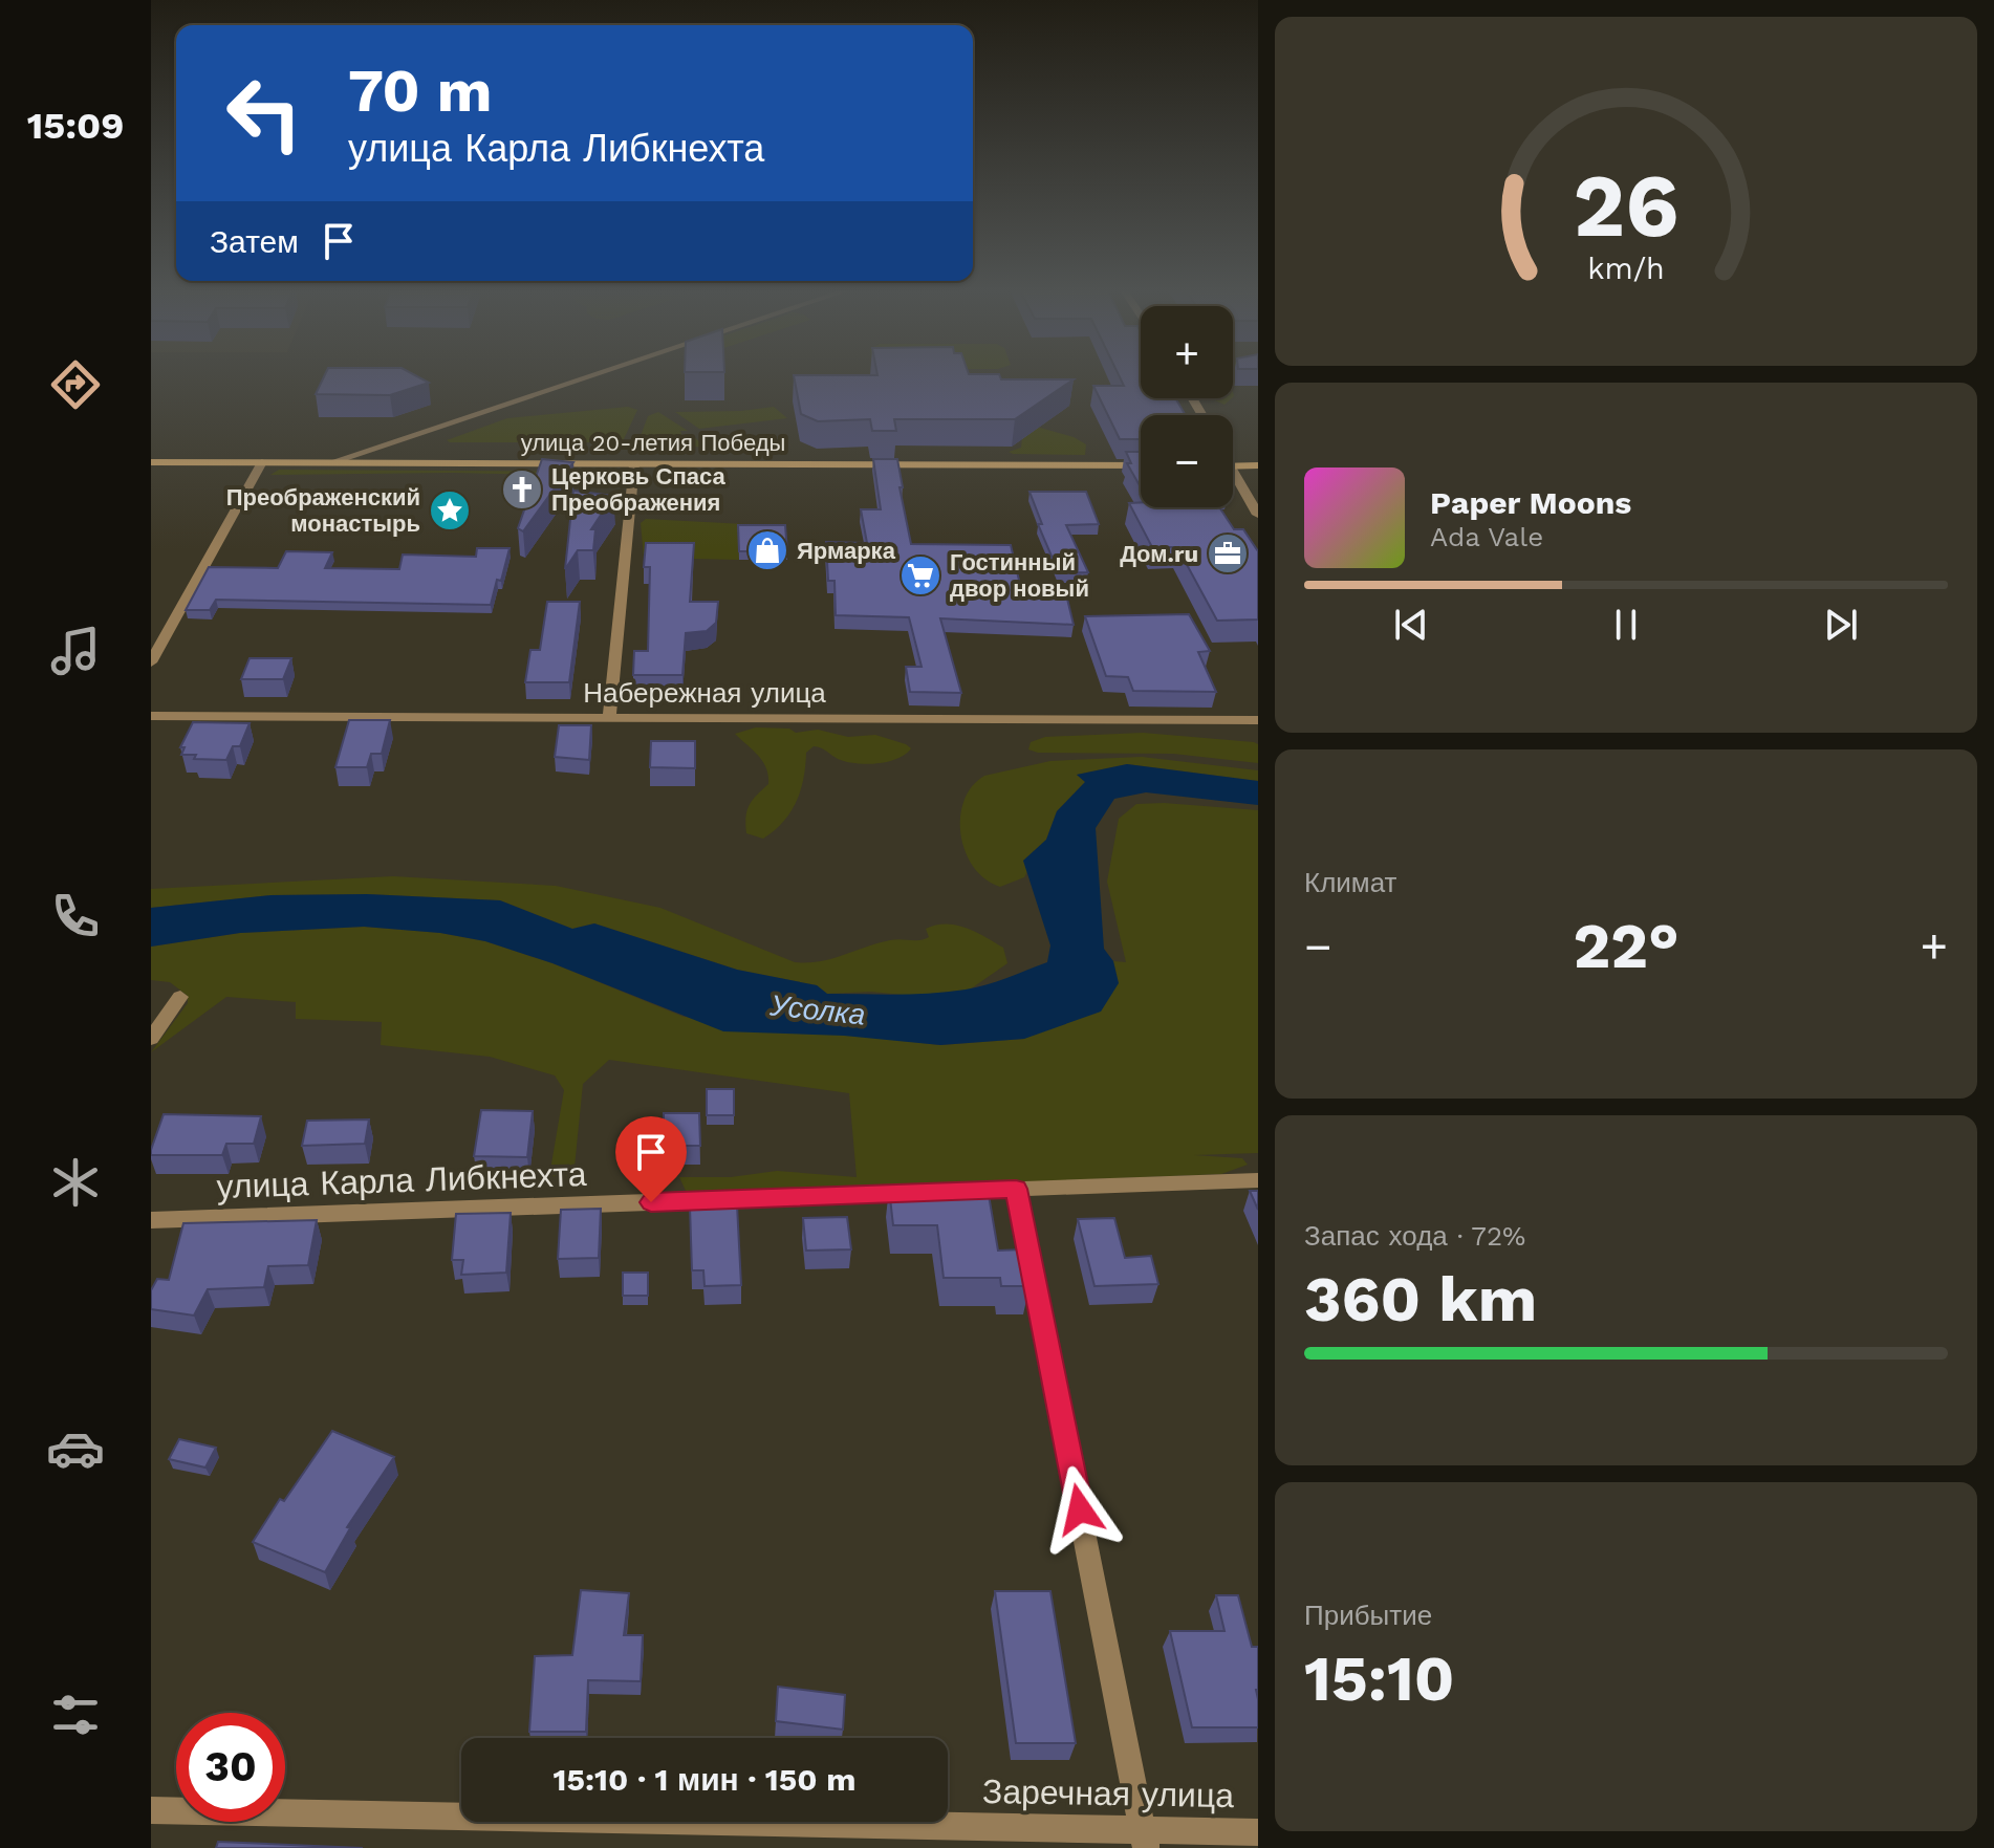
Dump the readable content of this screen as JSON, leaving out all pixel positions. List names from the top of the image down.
{
  "streets": {
    "street": [
      "улица 20-летия Победы",
      "Набережная улица",
      "улица Карла Либкнехта",
      "Заречная улица"
    ]
  },
  "water": ["Усолка"],
  "places": {
    "church": ["Церковь Спаса Преображения"],
    "place": ["Преображенский монастырь"],
    "shop": ["Ярмарка"],
    "office": ["Дом.ru"],
    "supermarket": ["Гостинный двор новый"]
  },
  "page": {
    "tabs": "15:09",
    "turn": ["70 m", "улица Карла Либкнехта"],
    "then": "Затем",
    "map_buttons": ["+", "−"],
    "song": ["Paper Moons", "Ada Vale"],
    "tile": [
      "Климат",
      ["Запас хода · 72%", "360 km"],
      ["Прибытие", "15:10"]
    ],
    "heat": ["−", "22°", "+"],
    "limit": "30",
    "trip": "15:10 · 1 мин · 150 m",
    "gauge": ["26", "km/h"]
  }
}
